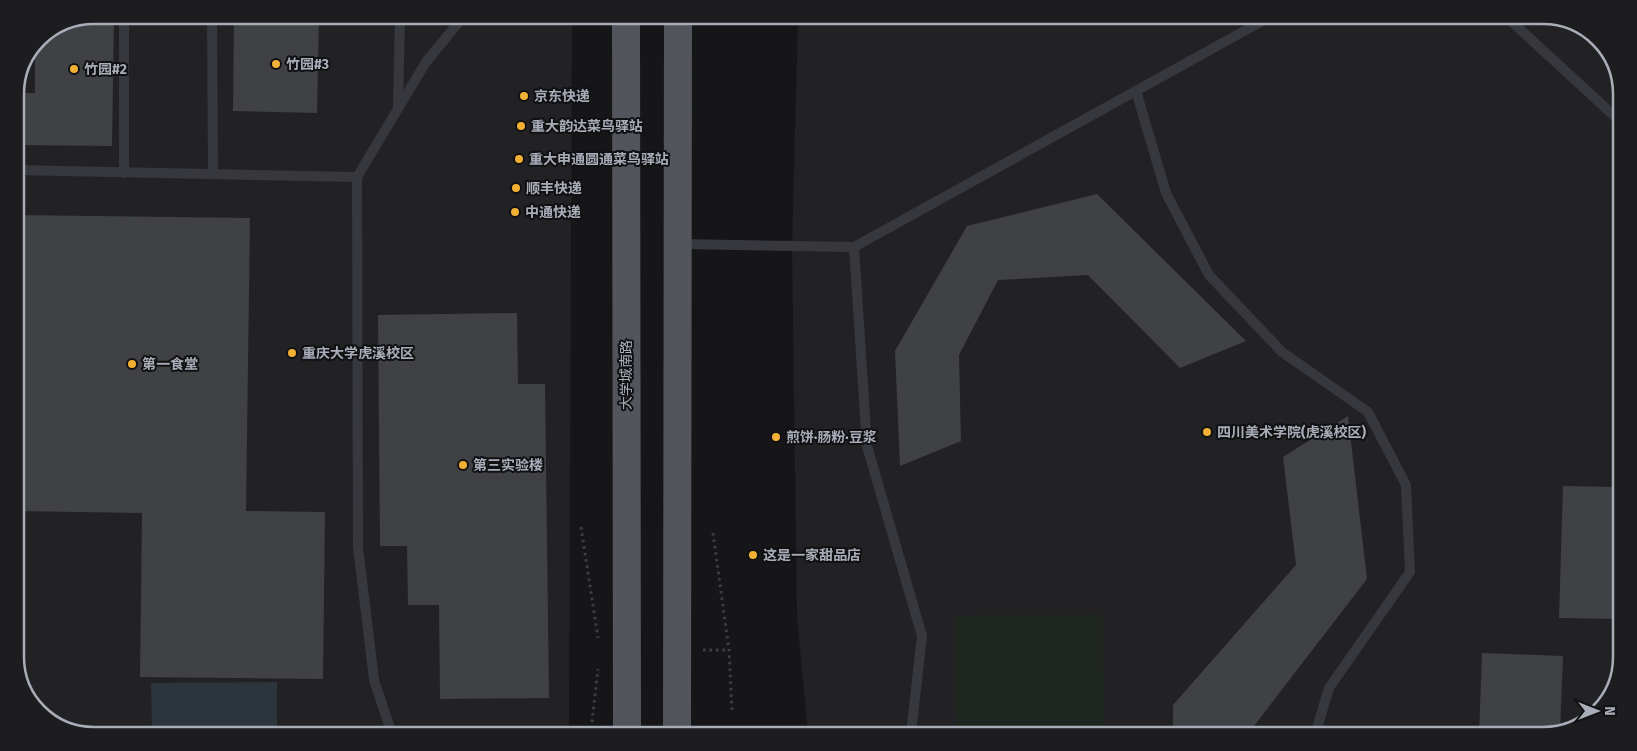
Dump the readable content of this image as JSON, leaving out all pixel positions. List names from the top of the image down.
{
  "streets": {
    "main road": ["大学城南路"]
  },
  "places": [
    "竹园#3",
    "竹园#2",
    "京东快递",
    "重大韵达菜鸟驿站",
    "重大申通圆通菜鸟驿站",
    "顺丰快递",
    "中通快递",
    "重庆大学虎溪校区",
    "第一食堂",
    "四川美术学院(虎溪校区)",
    "煎饼·肠粉·豆浆",
    "第三实验楼",
    "这是一家甜品店"
  ],
  "north": "right"
}
